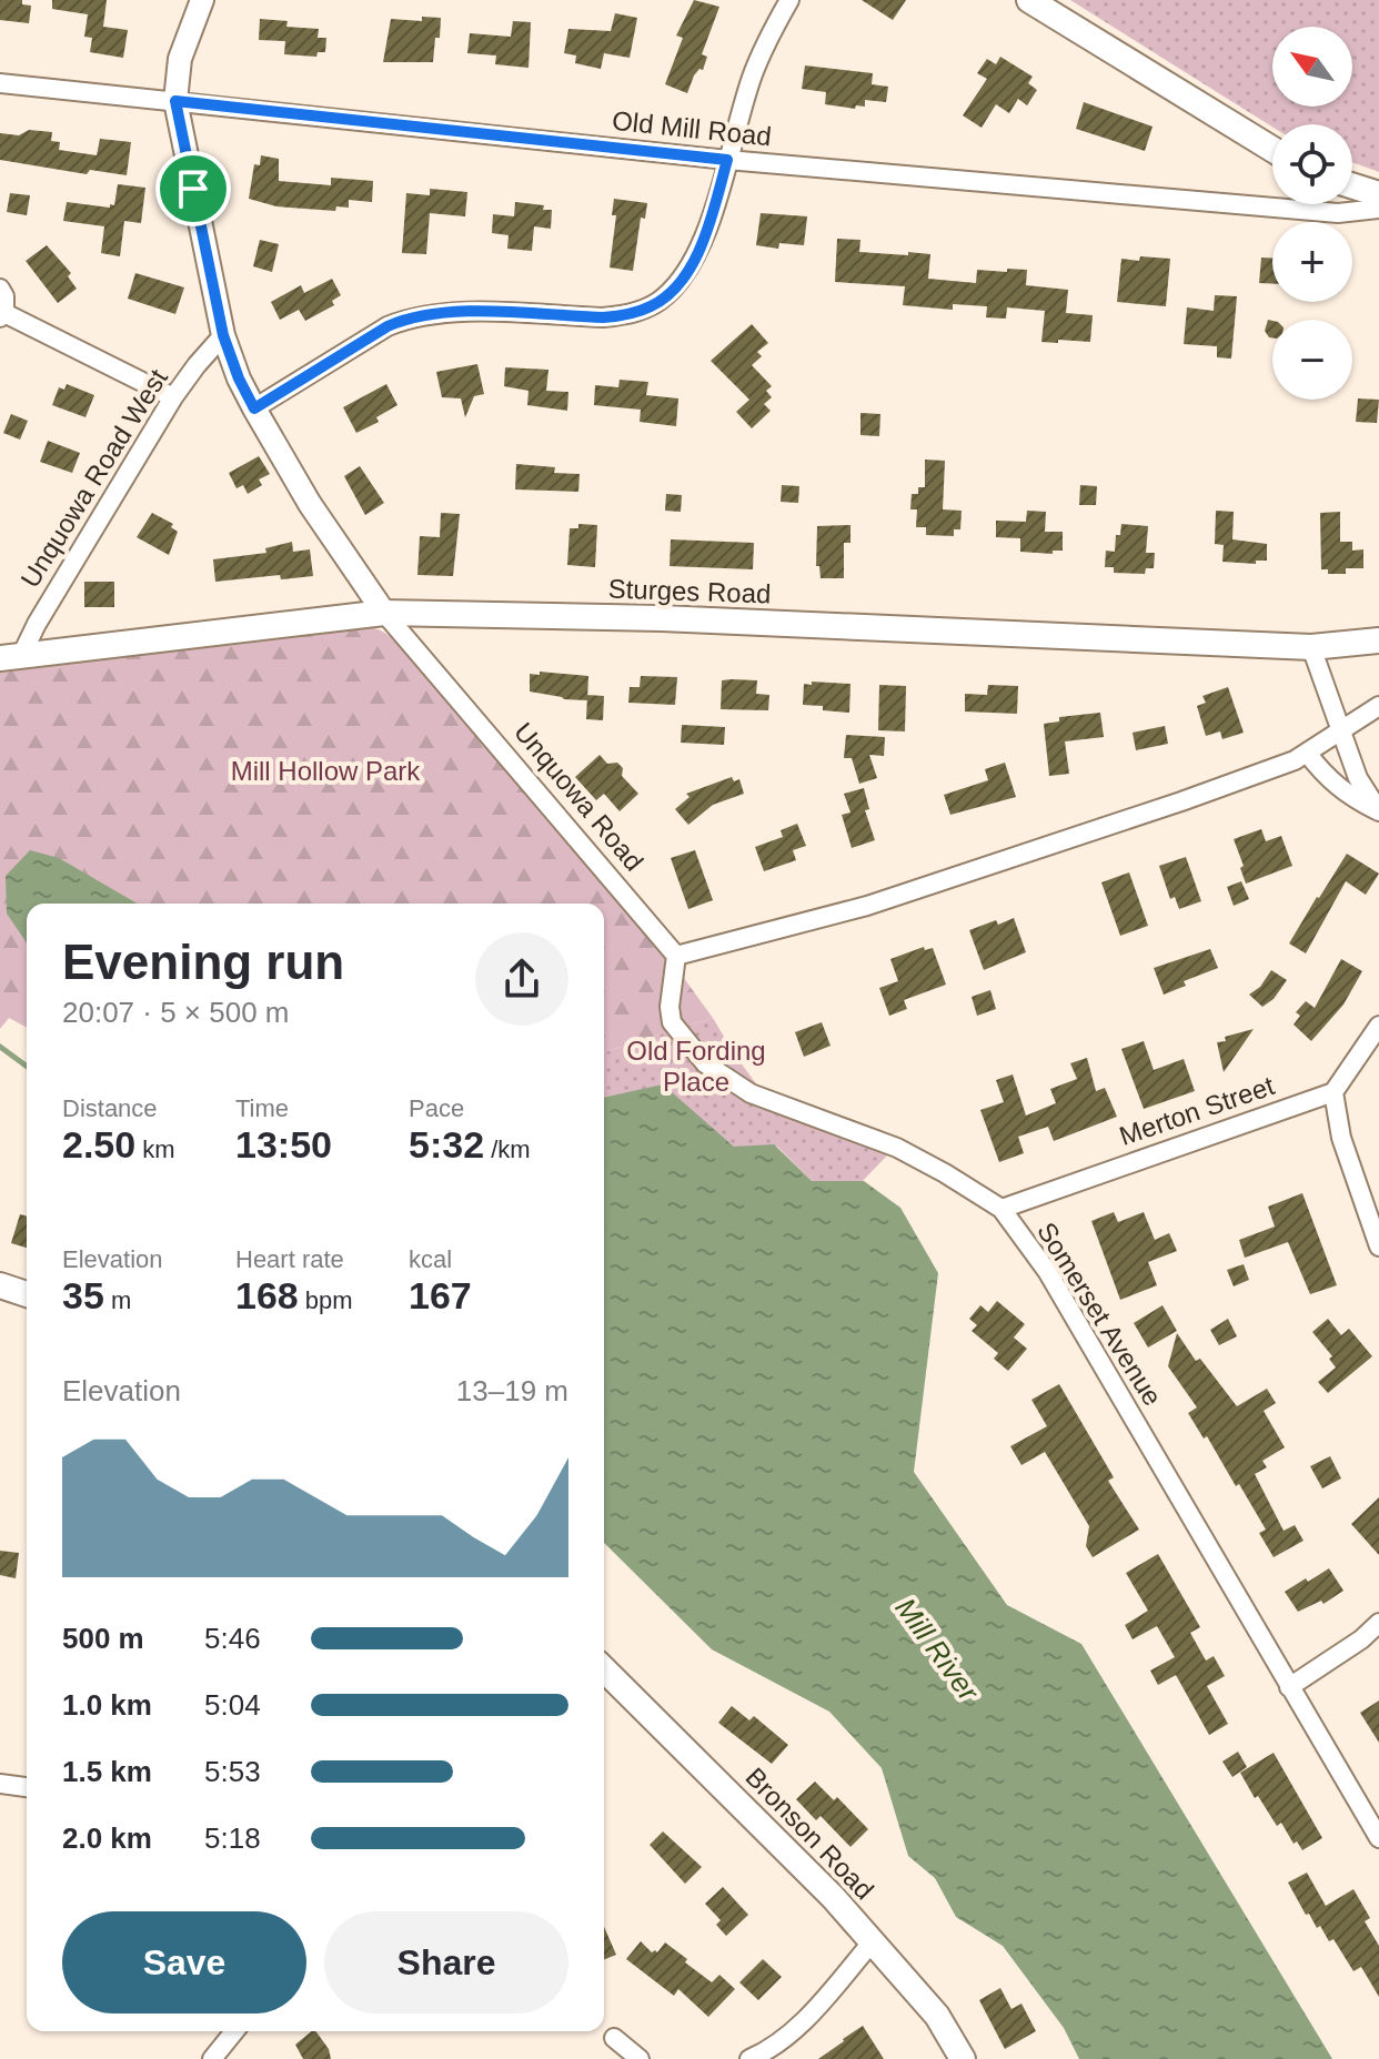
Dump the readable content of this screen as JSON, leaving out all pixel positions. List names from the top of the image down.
{
  "streets": {
    "main road": ["Sturges Road", "Bronson Road"],
    "street": [
      "Old Mill Road",
      "Unquowa Road West",
      "Unquowa Road",
      "Merton Street",
      "Somerset Avenue"
    ]
  },
  "crossings": [
    ["Old Mill Road", "Unquowa Road"],
    ["Unquowa Road West", "Sturges Road"],
    ["Unquowa Road West", "Unquowa Road"],
    ["Sturges Road", "Unquowa Road"],
    ["Unquowa Road", "Somerset Avenue"],
    ["Merton Street", "Somerset Avenue"]
  ],
  "water": ["Mill River"],
  "parks": ["Mill Hollow Park", "Old Fording Place"],
  "north": "top left",
  "page": {
    "map_buttons": ["+", "−"],
    "heading": ["Evening run", "20:07 · 5 × 500 m"],
    "stats": [
      ["Distance", "2.50 km"],
      ["Time", "13:50"],
      ["Pace", "5:32 /km"],
      ["Elevation", "35 m"],
      ["Heart rate", "168 bpm"],
      ["kcal", "167"]
    ],
    "chart": ["Elevation", "13–19 m"],
    "list": [
      {
        "name": "500 m",
        "note": "5:46"
      },
      {
        "name": "1.0 km",
        "note": "5:04"
      },
      {
        "name": "1.5 km",
        "note": "5:53"
      },
      {
        "name": "2.0 km",
        "note": "5:18"
      }
    ],
    "buttons": ["Save", "Share"]
  }
}
